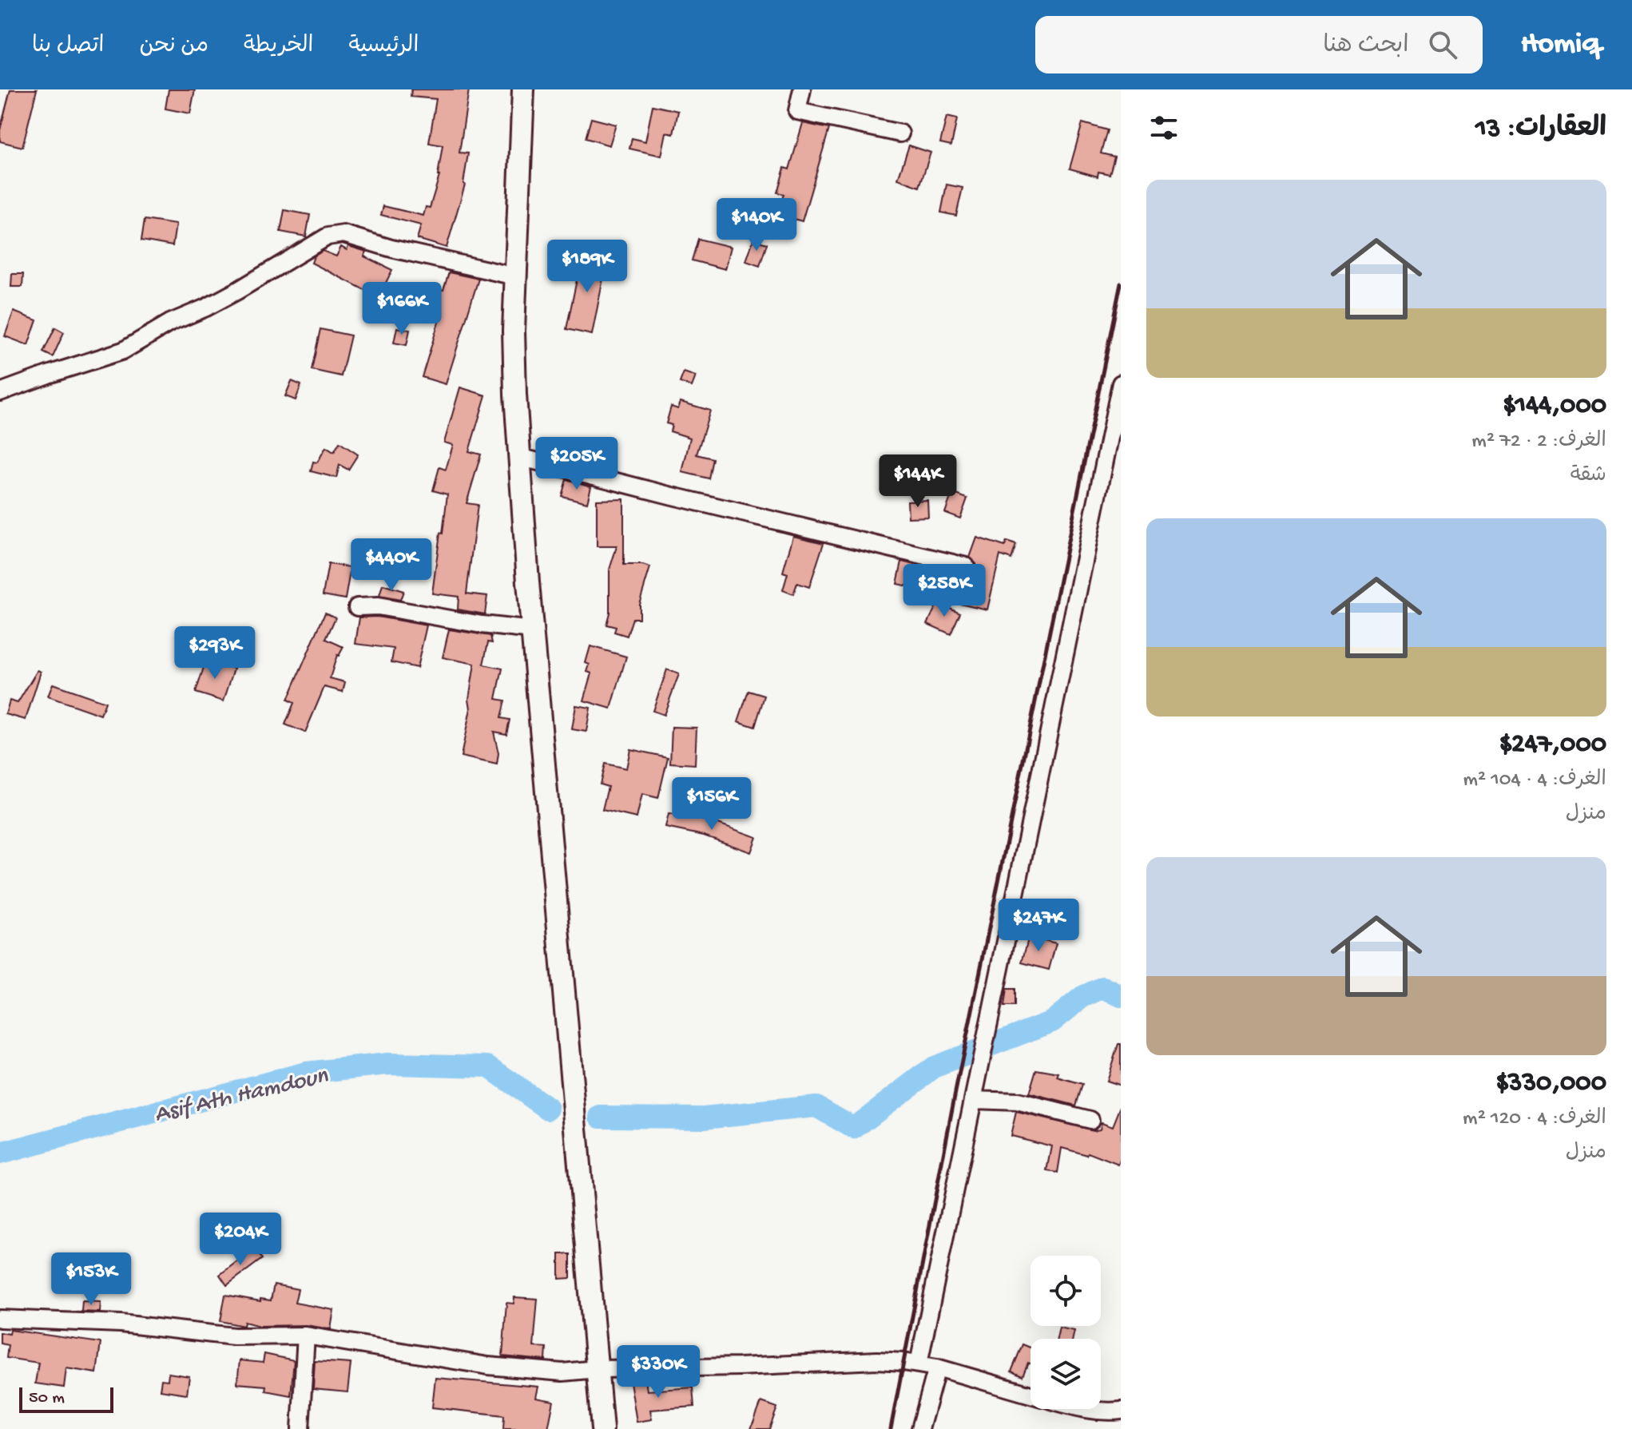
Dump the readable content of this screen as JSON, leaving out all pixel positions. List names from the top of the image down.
{
  "water": ["Asif Ath Hamdoun"],
  "scale_bar": "50 m",
  "page": {
    "header": "Homiq",
    "search": "ابحث هنا",
    "nav": [
      "الرئيسية",
      "الخريطة",
      "من نحن",
      "اتصل بنا"
    ],
    "heading": "العقارات: 13",
    "list": [
      {
        "name": "$144,000",
        "note": "الغرف: 2 · 72 m² · شقة"
      },
      {
        "name": "$247,000",
        "note": "الغرف: 4 · 104 m² · منزل"
      },
      {
        "name": "$330,000",
        "note": "الغرف: 4 · 120 m² · منزل"
      }
    ],
    "price": [
      "$140K",
      "$189K",
      "$166K",
      "$205K",
      "$144K",
      "$440K",
      "$258K",
      "$293K",
      "$156K",
      "$247K",
      "$204K",
      "$153K",
      "$330K"
    ],
    "scale": "50 m"
  }
}
